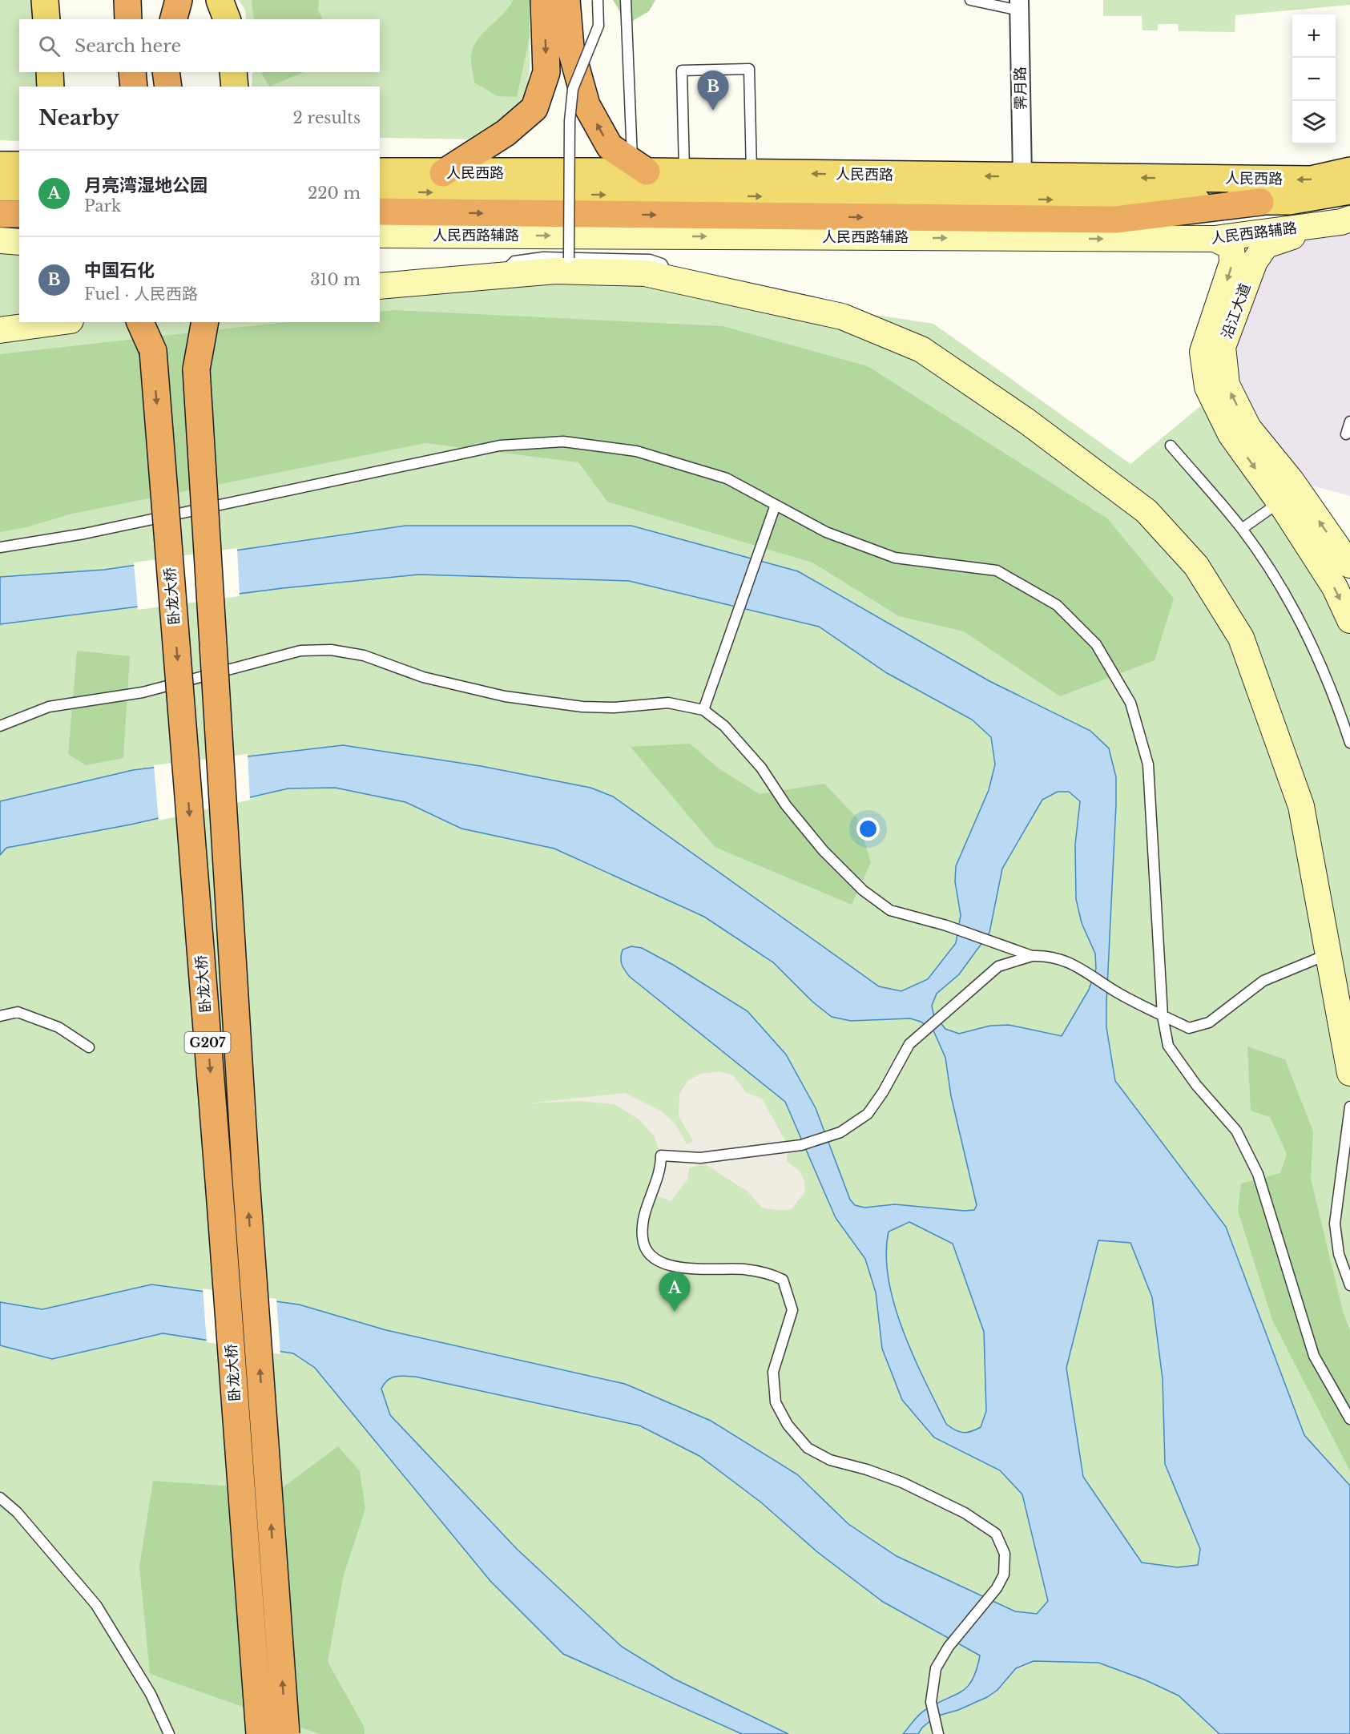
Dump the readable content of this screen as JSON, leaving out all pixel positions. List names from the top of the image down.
{
  "streets": {
    "highway": ["卧龙大桥", "G207"],
    "main road": ["人民西路"],
    "street": ["霁月路", "人民西路辅路", "沿江大道"]
  },
  "crossings": [
    ["霁月路", "人民西路"],
    ["人民西路辅路", "沿江大道"]
  ],
  "page": {
    "map_buttons": ["+", "−"],
    "search": "Search here",
    "pins": ["B", "A"],
    "heading": ["Nearby", "2 results"],
    "list": [
      {
        "mark": "A",
        "name": "月亮湾湿地公园",
        "note": "Park",
        "value": "220 m"
      },
      {
        "mark": "B",
        "name": "中国石化",
        "note": "Fuel · 人民西路",
        "value": "310 m"
      }
    ]
  }
}
